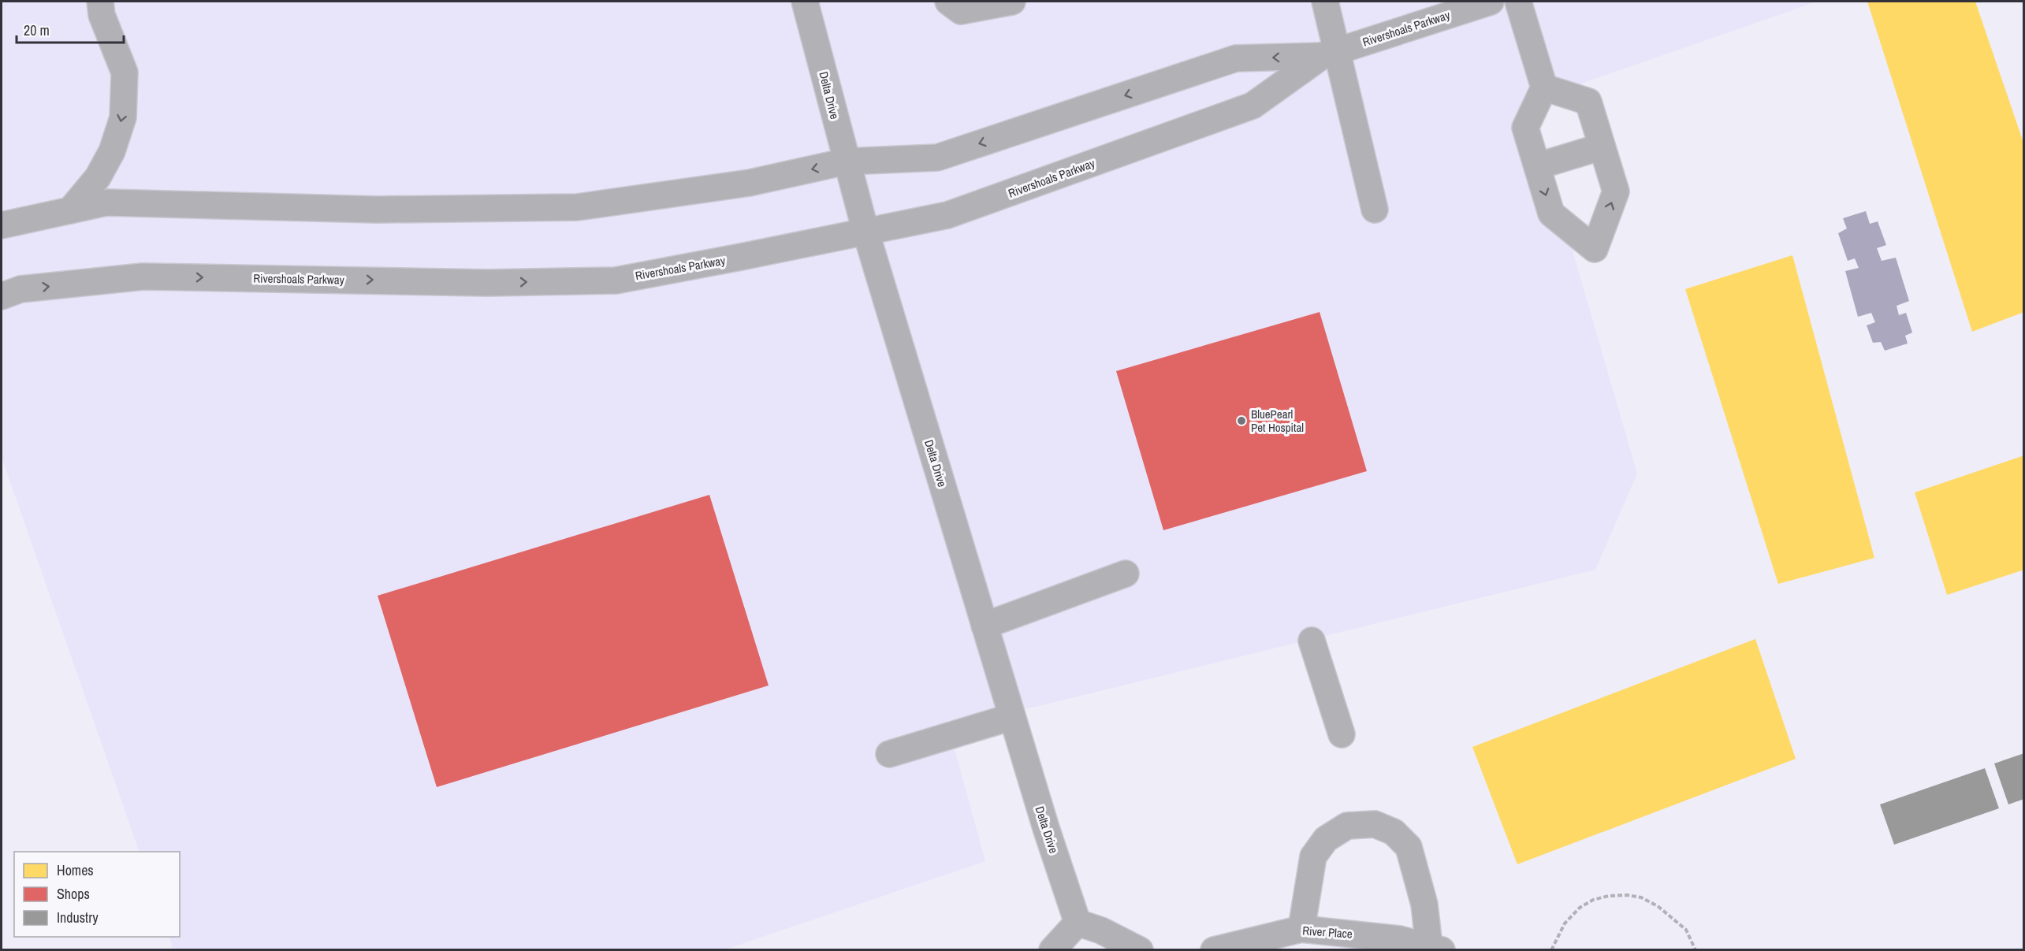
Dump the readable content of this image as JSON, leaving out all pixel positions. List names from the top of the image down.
{
  "streets": {
    "street": ["Rivershoals Parkway", "Delta Drive", "River Place"]
  },
  "crossings": [
    ["Rivershoals Parkway", "Delta Drive"]
  ],
  "places": ["BluePearl Pet Hospital"],
  "legend": ["Homes", "Shops", "Industry"],
  "scale_bar": "20 m"
}
